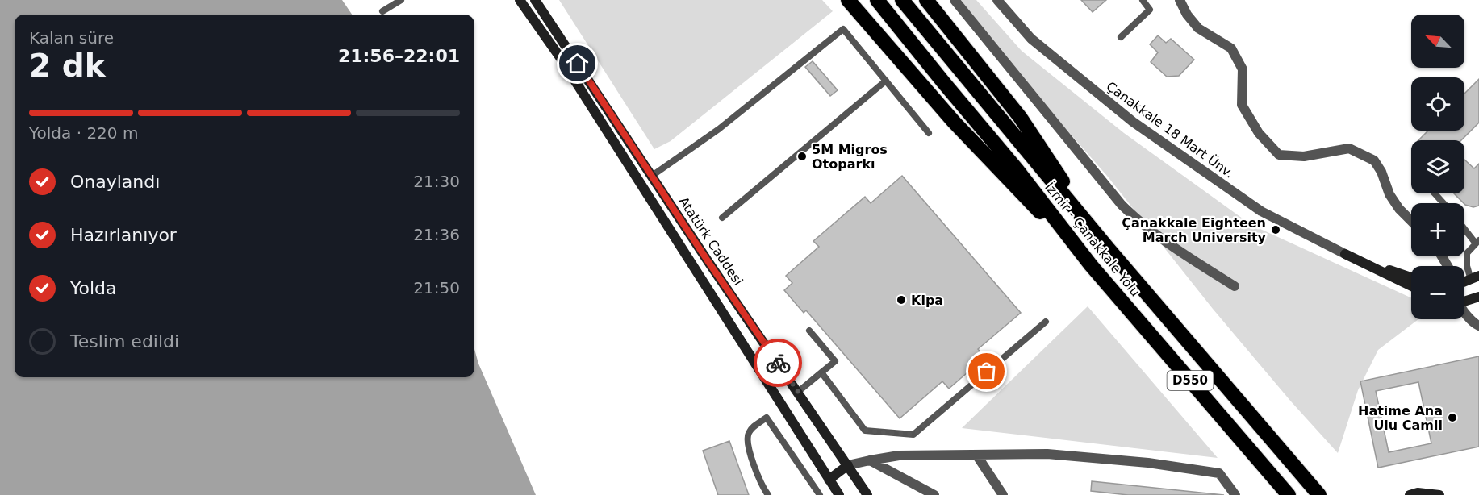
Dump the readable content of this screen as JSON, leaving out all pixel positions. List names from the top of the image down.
{
  "streets": {
    "highway": ["İzmir - Çanakkale Yolu", "D550"],
    "main road": ["Atatürk Caddesi"],
    "street": ["Çanakkale 18 Mart Ünv."]
  },
  "places": [
    "5M Migros Otoparkı",
    "Çanakkale Eighteen March University",
    "Kipa",
    "Hatime Ana Ulu Camii"
  ],
  "north": "top left",
  "page": {
    "map_buttons": ["+", "−"],
    "heading": ["2 dk", "Kalan süre", "21:56–22:01"],
    "bar": "Yolda · 220 m",
    "list": [
      ["Onaylandı", "21:30"],
      ["Hazırlanıyor", "21:36"],
      ["Yolda", "21:50"],
      "Teslim edildi"
    ]
  }
}
